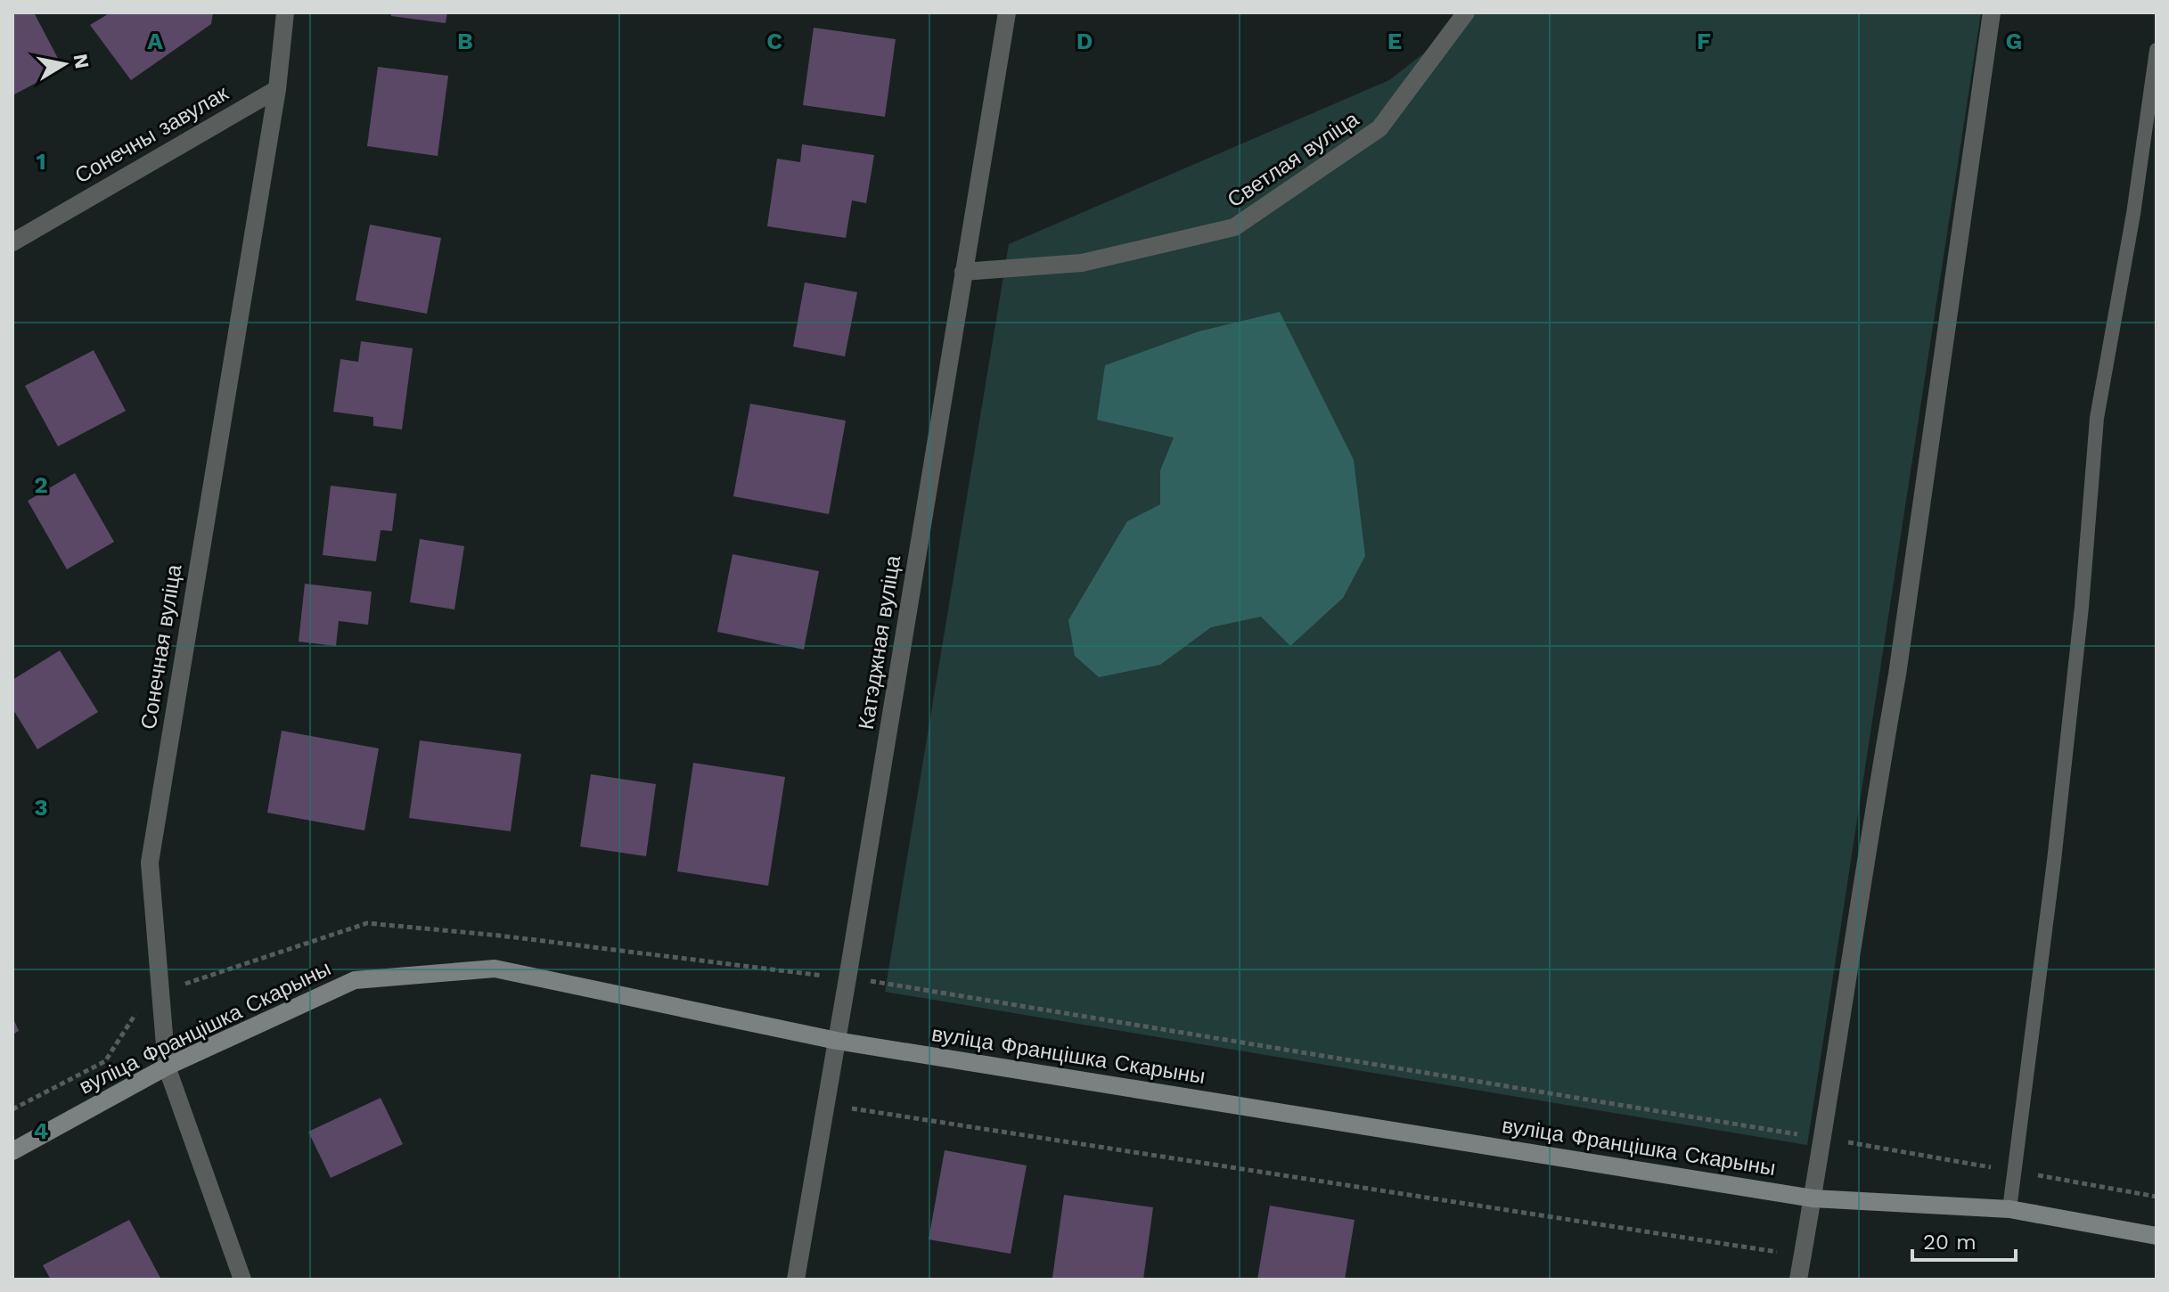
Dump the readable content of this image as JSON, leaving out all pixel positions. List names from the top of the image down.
{
  "streets": {
    "street": [
      "Сонечны завулак",
      "Светлая вуліца",
      "Катэджная вуліца",
      "Сонечная вуліца",
      "вуліца Францішка Скарыны"
    ]
  },
  "crossings": [
    ["Сонечны завулак", "Сонечная вуліца"],
    ["Светлая вуліца", "Катэджная вуліца"],
    ["Катэджная вуліца", "вуліца Францішка Скарыны"],
    ["Сонечная вуліца", "вуліца Францішка Скарыны"]
  ],
  "scale_bar": "20 m",
  "north": "right",
  "grid": {
    "columns": [
      "A",
      "B",
      "C",
      "D",
      "E",
      "F",
      "G"
    ],
    "rows": [
      "1",
      "2",
      "3",
      "4"
    ]
  }
}
